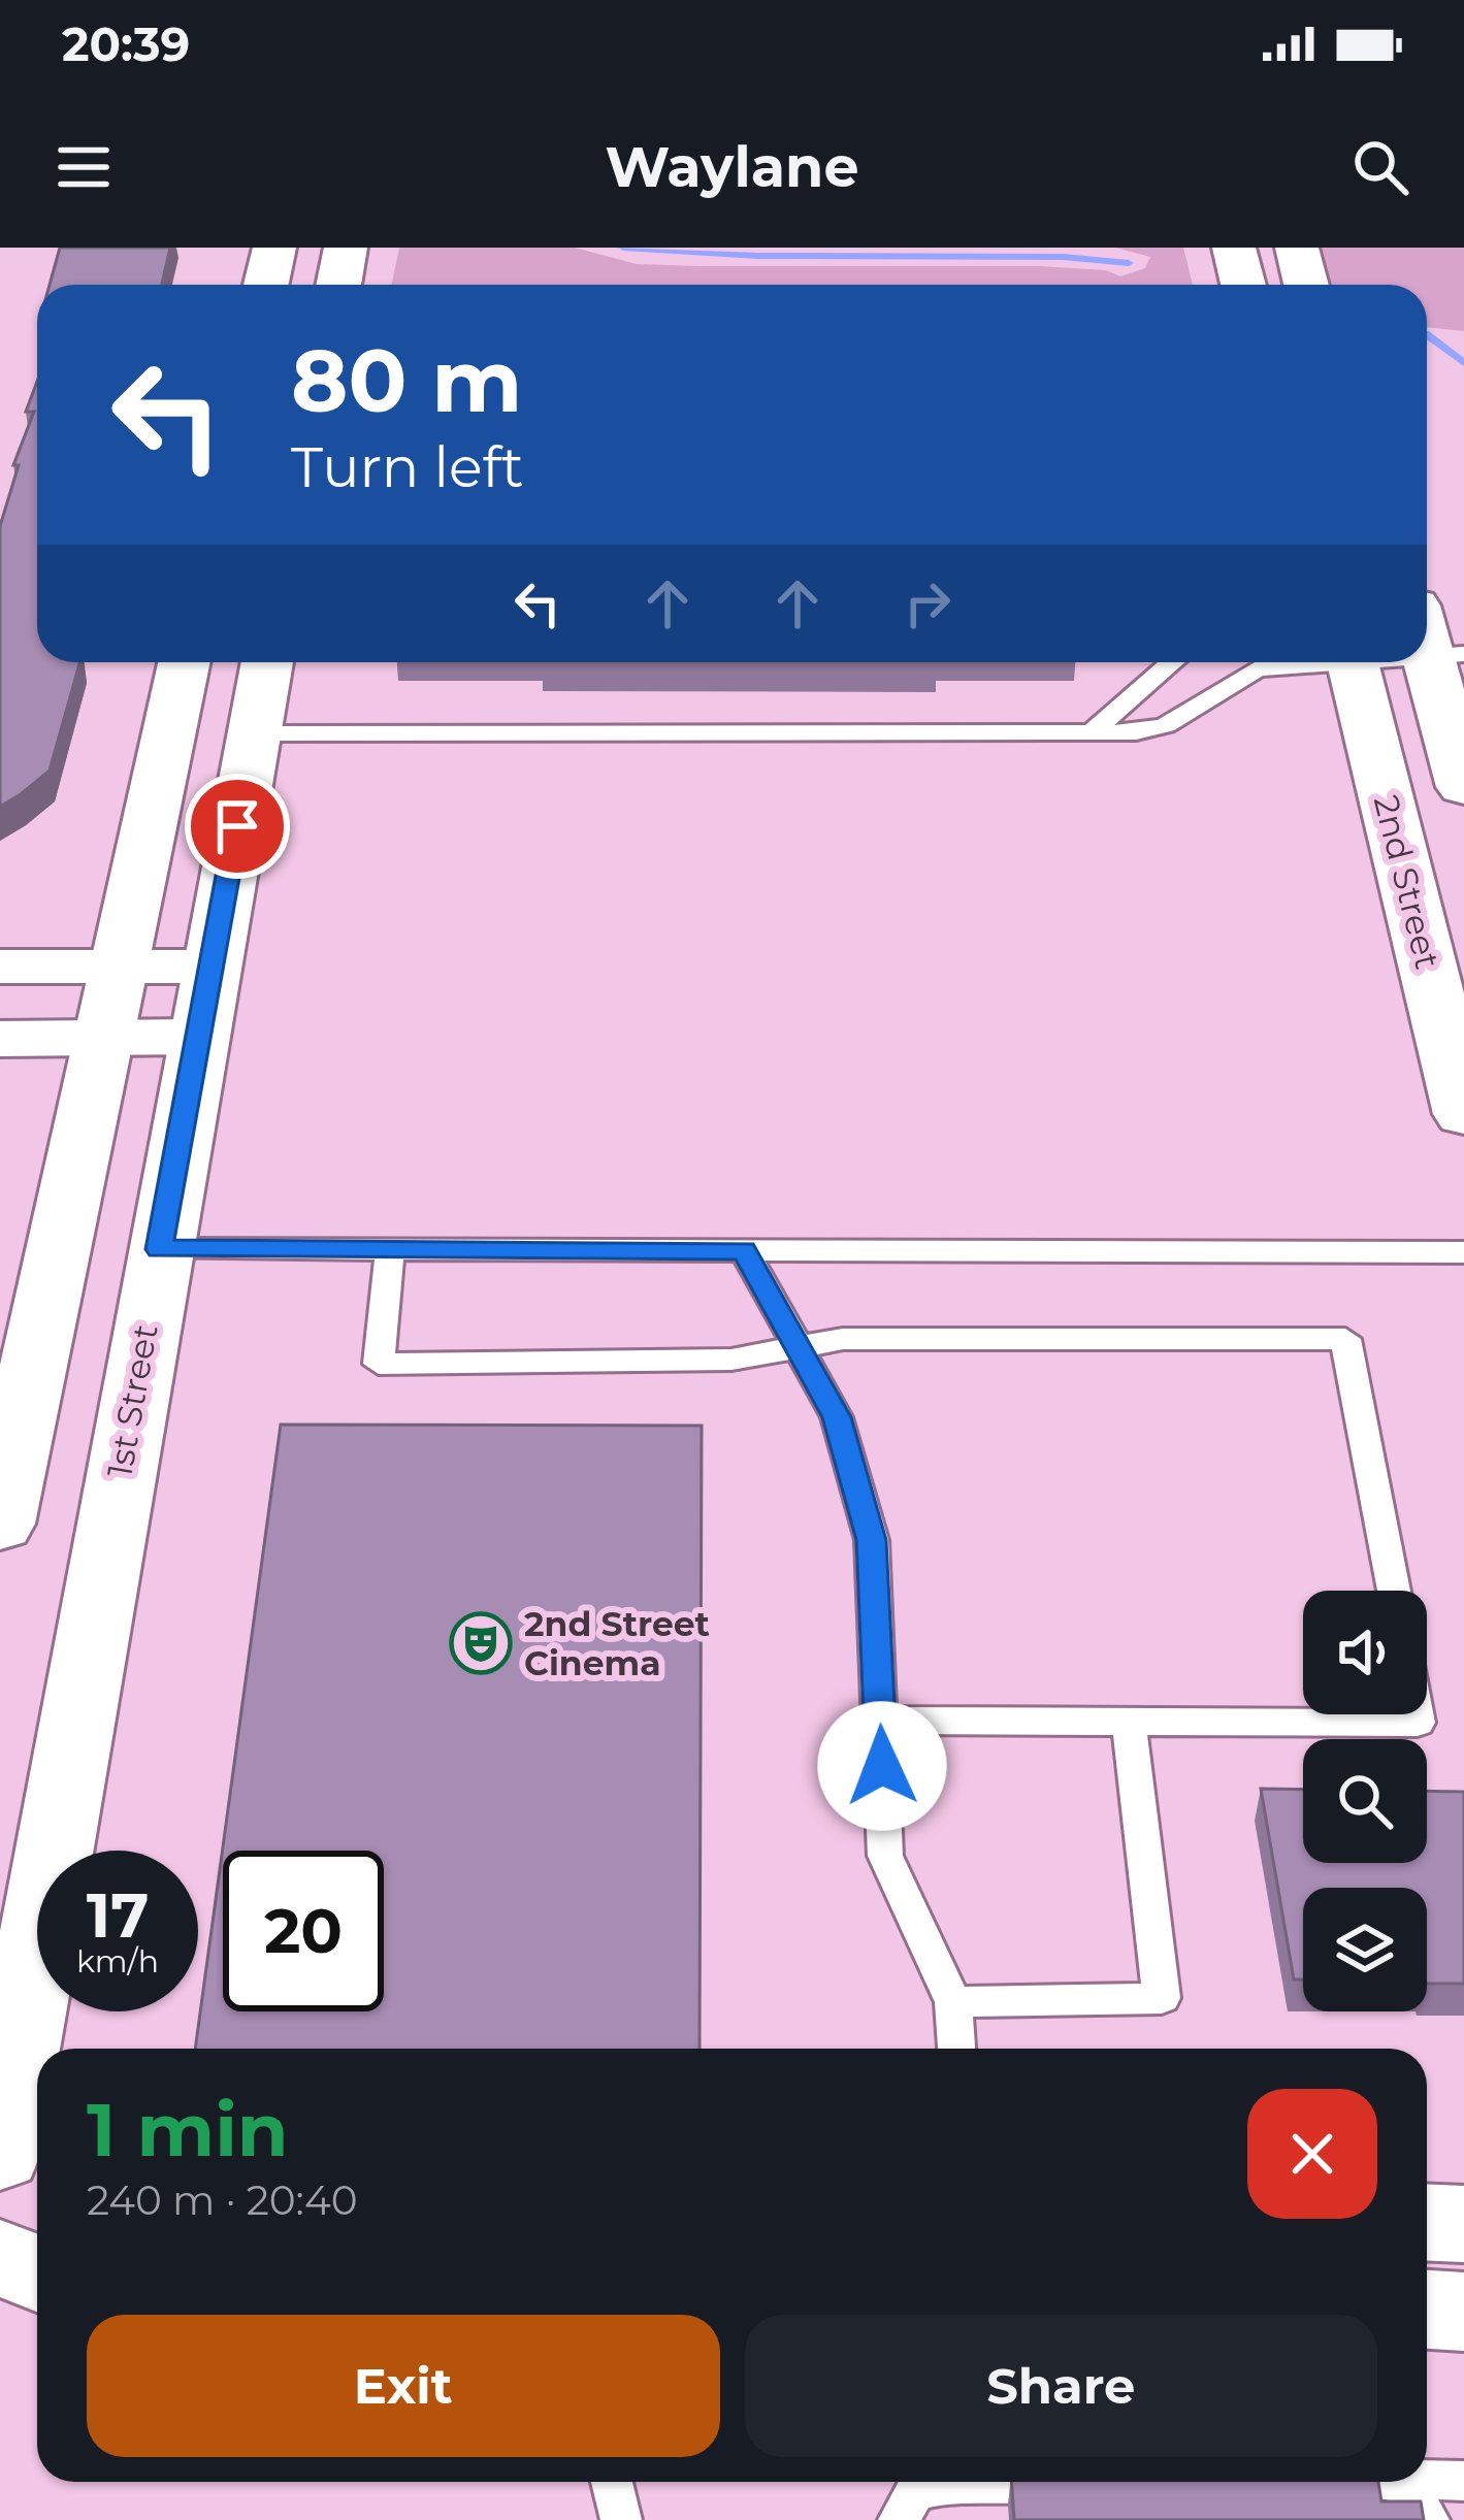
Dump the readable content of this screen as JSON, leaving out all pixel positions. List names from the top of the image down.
{
  "streets": {
    "street": ["2nd Street", "1st Street"]
  },
  "places": {
    "theatre": ["2nd Street Cinema"]
  },
  "page": {
    "status": "20:39",
    "header": "Waylane",
    "turn": ["80 m", "Turn left"],
    "speed": "17 km/h",
    "limit": "20",
    "heading": ["1 min", "240 m · 20:40"],
    "buttons": ["Exit", "Share"]
  }
}
